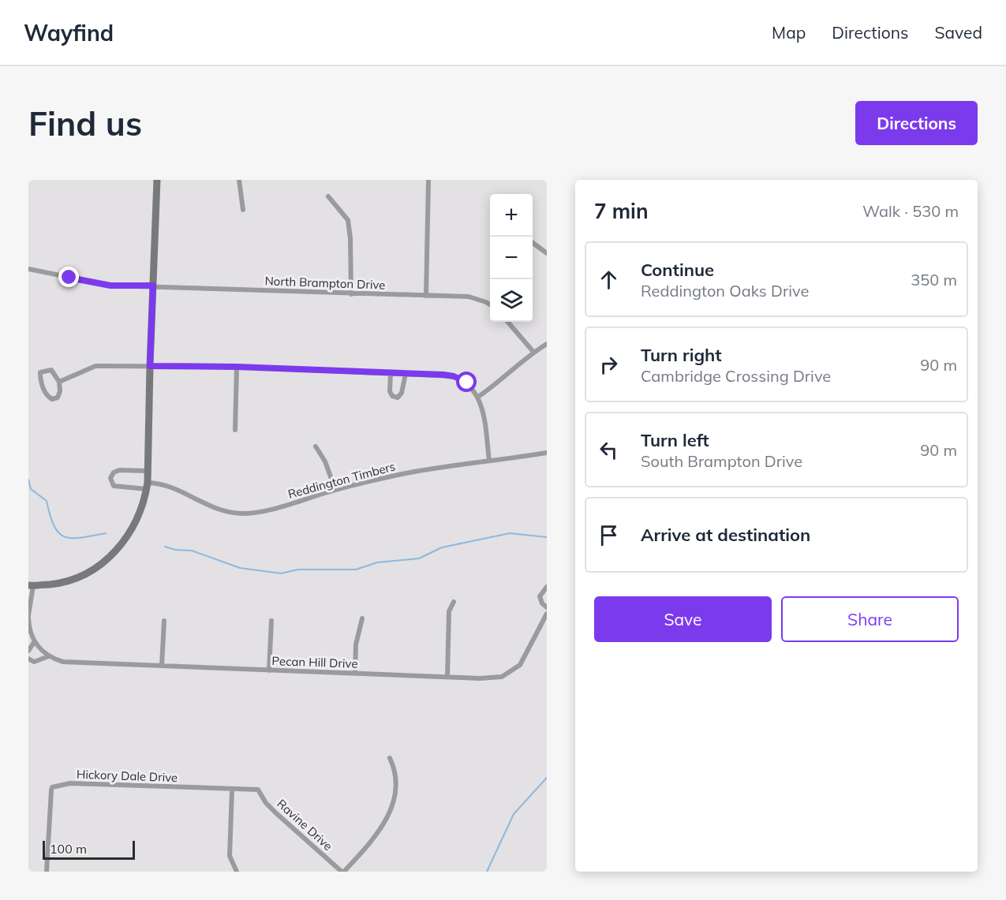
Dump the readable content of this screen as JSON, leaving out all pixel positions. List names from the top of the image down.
{
  "streets": {
    "street": [
      "North Brampton Drive",
      "Reddington Timbers",
      "Pecan Hill Drive",
      "Hickory Dale Drive",
      "Ravine Drive"
    ]
  },
  "crossings": [
    ["Hickory Dale Drive", "Ravine Drive"]
  ],
  "scale_bar": "100 m",
  "page": {
    "header": "Wayfind",
    "nav": ["Map", "Directions", "Saved"],
    "buttons": [
      "Directions",
      ["Save", "Share"]
    ],
    "title": "Find us",
    "heading": ["7 min", "Walk · 530 m"],
    "map_buttons": ["+", "−"],
    "list": [
      ["Continue", "Reddington Oaks Drive", "350 m"],
      ["Turn right", "Cambridge Crossing Drive", "90 m"],
      ["Turn left", "South Brampton Drive", "90 m"],
      "Arrive at destination"
    ],
    "scale": "100 m"
  }
}
